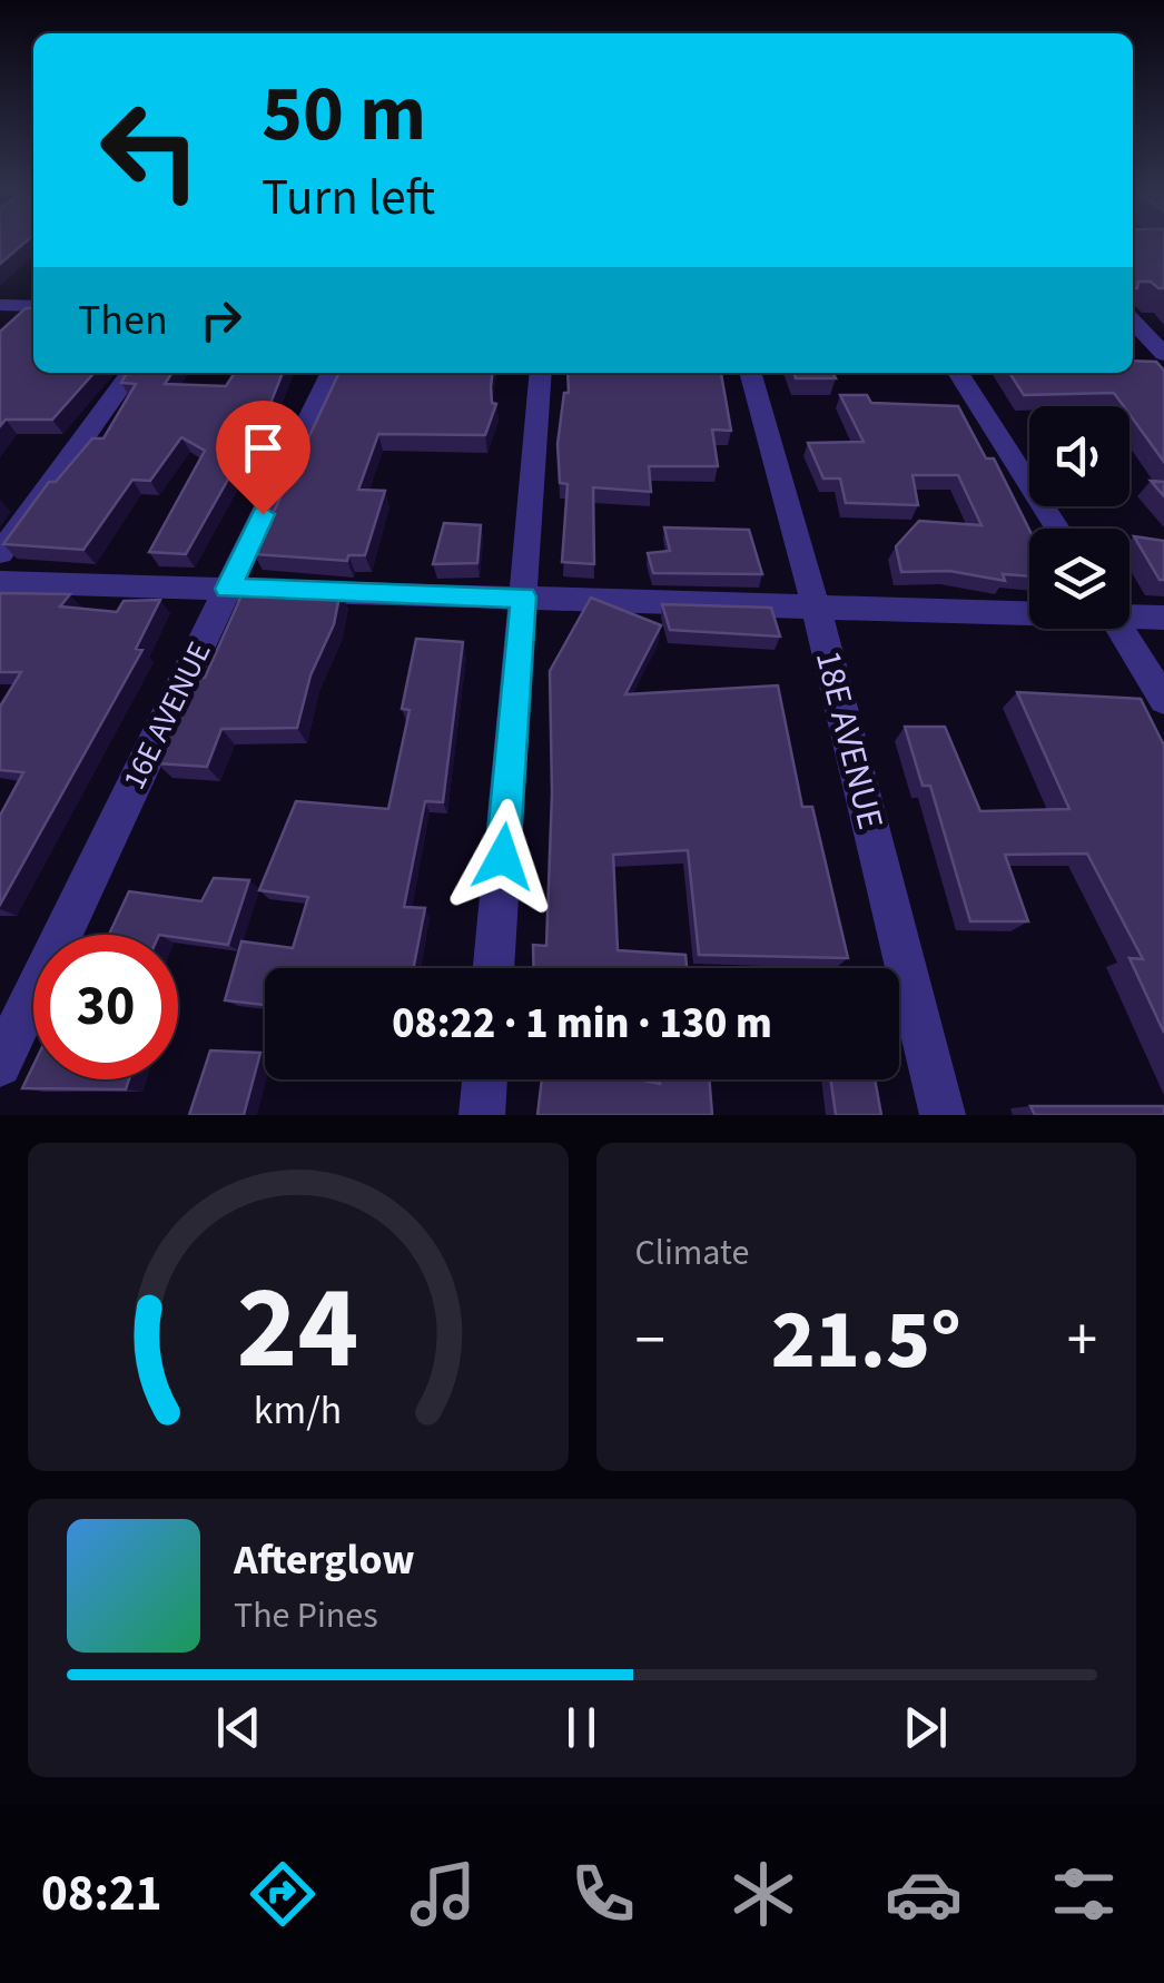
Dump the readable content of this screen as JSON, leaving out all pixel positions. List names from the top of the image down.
{
  "streets": {
    "street": ["16E AVENUE", "18E AVENUE"]
  },
  "page": {
    "turn": ["50 m", "Turn left"],
    "then": "Then",
    "limit": "30",
    "trip": "08:22 · 1 min · 130 m",
    "tile": "Climate",
    "heat": ["−", "21.5°", "+"],
    "song": ["Afterglow", "The Pines"],
    "tabs": "08:21",
    "gauge": ["24", "km/h"]
  }
}
